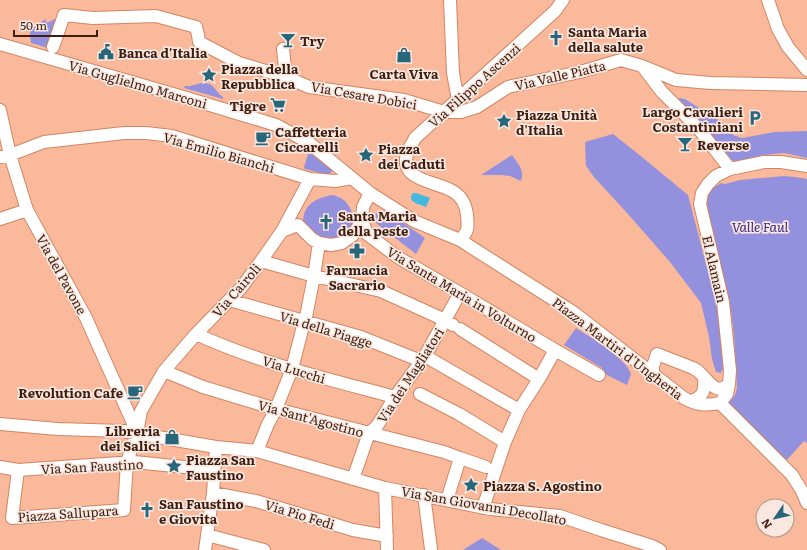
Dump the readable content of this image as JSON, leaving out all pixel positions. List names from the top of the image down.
{
  "streets": {
    "street": [
      "Via Valle Piatta",
      "Via Guglielmo Marconi",
      "Via Filippo Ascenzi",
      "Via Cesare Dobici",
      "Via Emilio Bianchi",
      "El Alamain",
      "Via del Pavone",
      "Via Cairoli",
      "Via Santa Maria in Volturno",
      "Via della Piagge",
      "Piazza Martiri d'Ungheria",
      "Via Lucchi",
      "Via dei Magliatori",
      "Via Sant'Agostino",
      "Via San Faustino",
      "Via San Giovanni Decollato",
      "Piazza Sallupara",
      "Via Pio Fedi"
    ]
  },
  "crossings": [
    ["Via Valle Piatta", "Via Filippo Ascenzi"],
    ["Via Valle Piatta", "Via Cesare Dobici"],
    ["Via Filippo Ascenzi", "Via Cesare Dobici"],
    ["Via Filippo Ascenzi", "Piazza Martiri d'Ungheria"],
    ["Via Emilio Bianchi", "Via del Pavone"],
    ["Via Emilio Bianchi", "Via Cairoli"],
    ["Via del Pavone", "Via Cairoli"],
    ["Via Cairoli", "Via della Piagge"],
    ["Via Cairoli", "Via Lucchi"],
    ["Via Cairoli", "Via Sant'Agostino"],
    ["Via Santa Maria in Volturno", "Via dei Magliatori"],
    ["Via della Piagge", "Via dei Magliatori"],
    ["Via Lucchi", "Via dei Magliatori"],
    ["Via dei Magliatori", "Via Sant'Agostino"],
    ["Via dei Magliatori", "Via San Giovanni Decollato"],
    ["Via San Faustino", "Piazza Sallupara"]
  ],
  "parks": ["Valle Faul"],
  "places": {
    "church": ["Santa Maria della salute", "Santa Maria della peste", "San Faustino e Giovita"],
    "bar": ["Try", "Reverse"],
    "public building": ["Banca d'Italia"],
    "shop": ["Carta Viva", "Libreria dei Salici"],
    "place": [
      "Piazza della Repubblica",
      "Piazza Unità d'Italia",
      "Piazza dei Caduti",
      "Piazza San Faustino",
      "Piazza S. Agostino"
    ],
    "supermarket": ["Tigre"],
    "parking": ["Largo Cavalieri Costantiniani"],
    "cafe": ["Caffetteria Ciccarelli", "Revolution Cafe"],
    "pharmacy": ["Farmacia Sacrario"]
  },
  "scale_bar": "50 m",
  "north": "bottom left"
}
